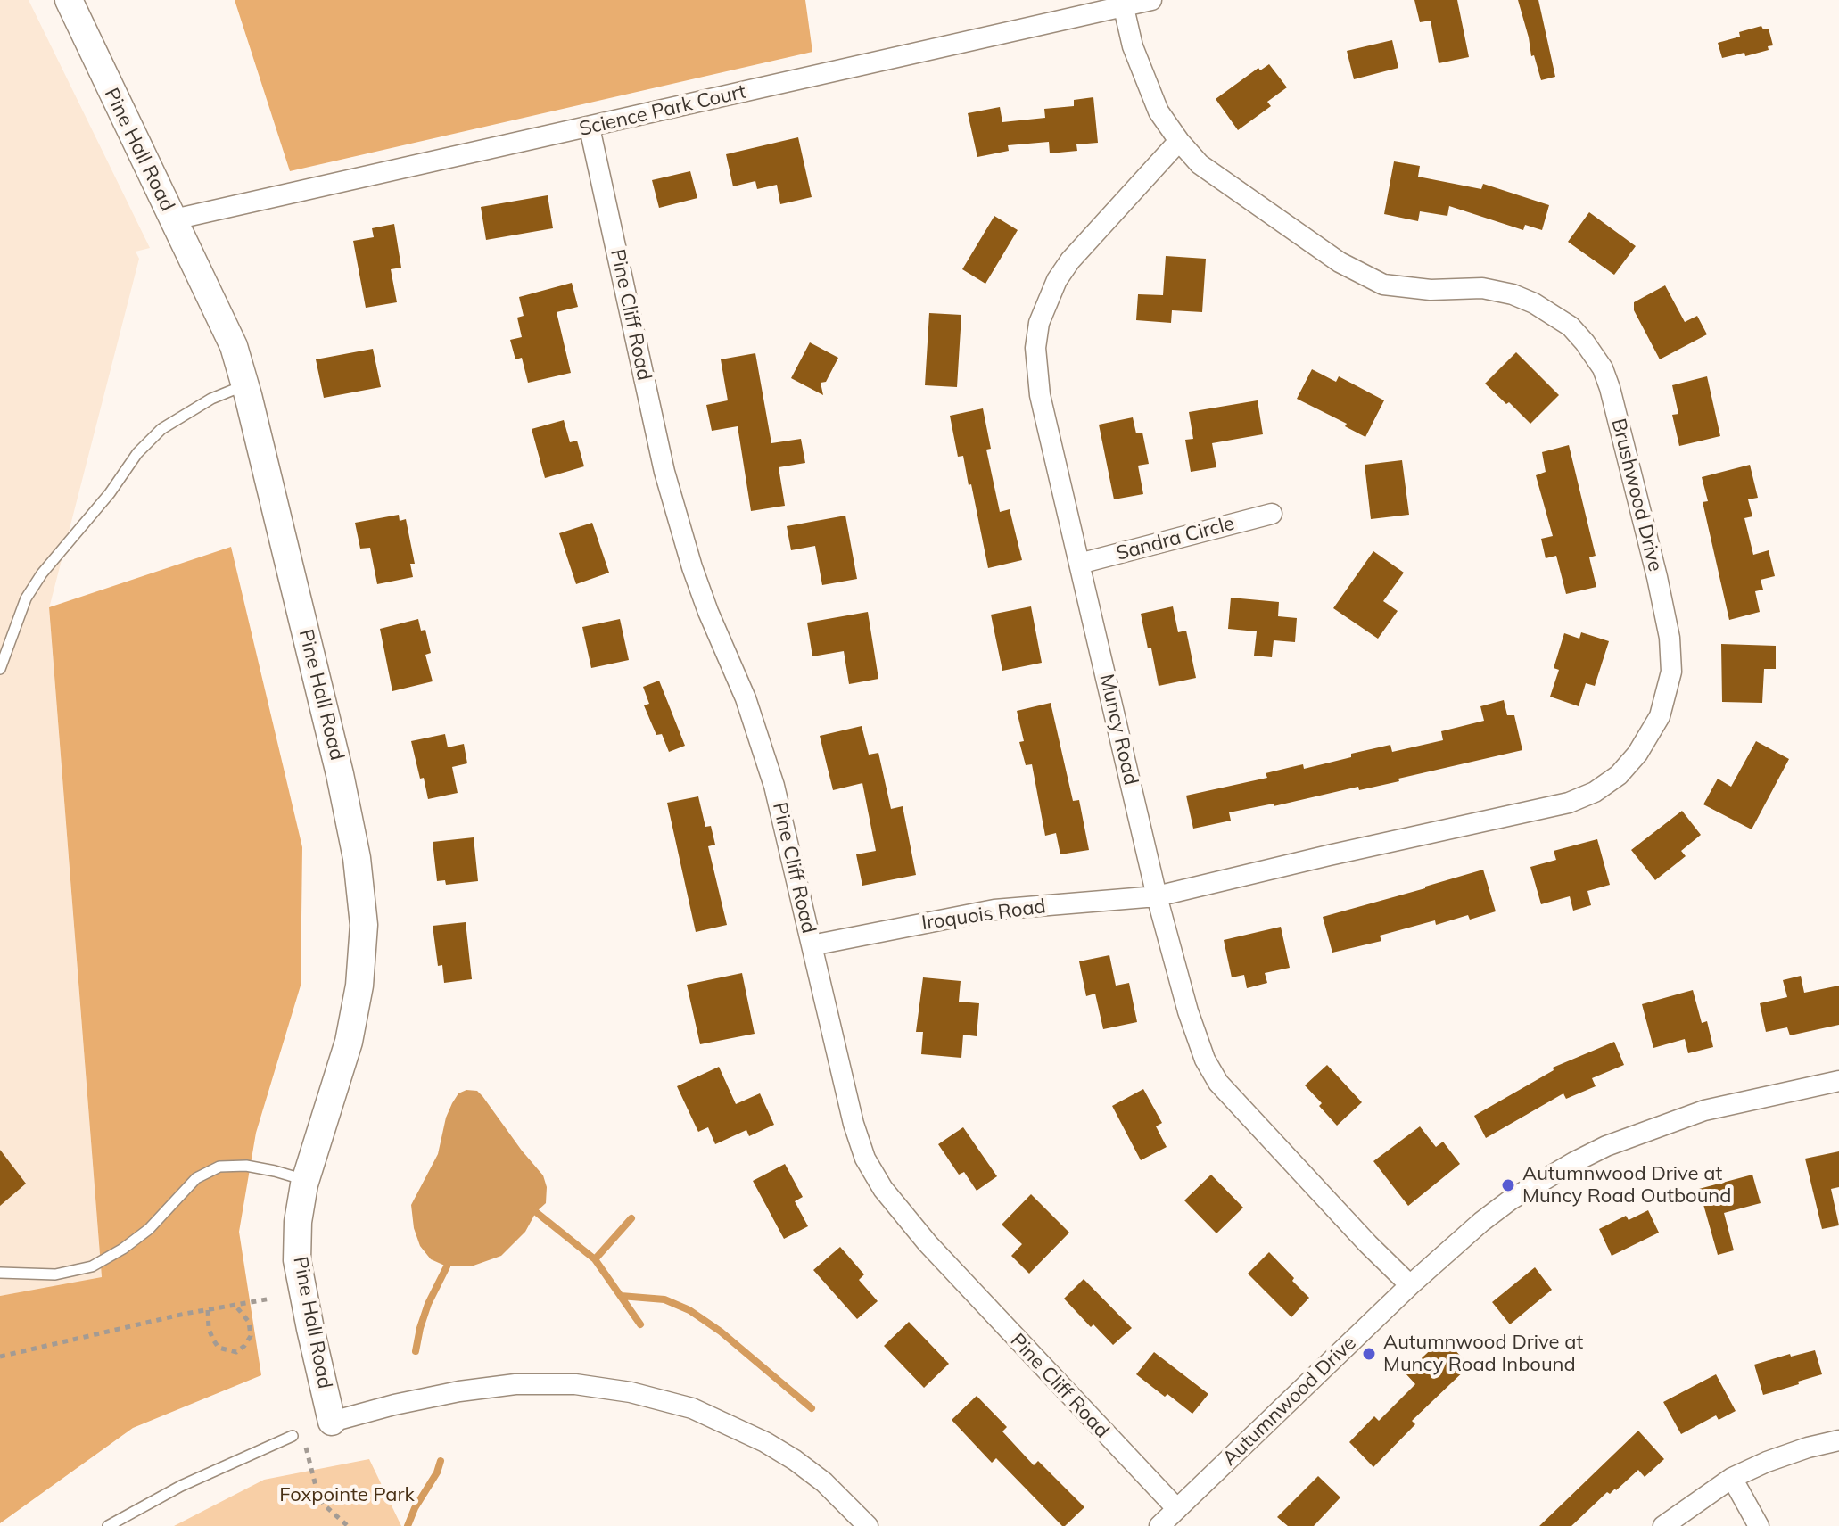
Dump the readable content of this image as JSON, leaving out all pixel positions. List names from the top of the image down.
{
  "streets": {
    "street": [
      "Science Park Court",
      "Pine Hall Road",
      "Pine Cliff Road",
      "Brushwood Drive",
      "Sandra Circle",
      "Muncy Road",
      "Iroquois Road",
      "Autumnwood Drive"
    ]
  },
  "crossings": [
    ["Science Park Court", "Pine Hall Road"],
    ["Science Park Court", "Pine Cliff Road"],
    ["Science Park Court", "Brushwood Drive"],
    ["Pine Cliff Road", "Iroquois Road"],
    ["Pine Cliff Road", "Autumnwood Drive"],
    ["Brushwood Drive", "Muncy Road"],
    ["Brushwood Drive", "Iroquois Road"],
    ["Sandra Circle", "Muncy Road"],
    ["Muncy Road", "Iroquois Road"],
    ["Muncy Road", "Autumnwood Drive"]
  ],
  "parks": ["Foxpointe Park"],
  "places": ["Autumnwood Drive at Muncy Road Outbound", "Autumnwood Drive at Muncy Road Inbound"]
}
